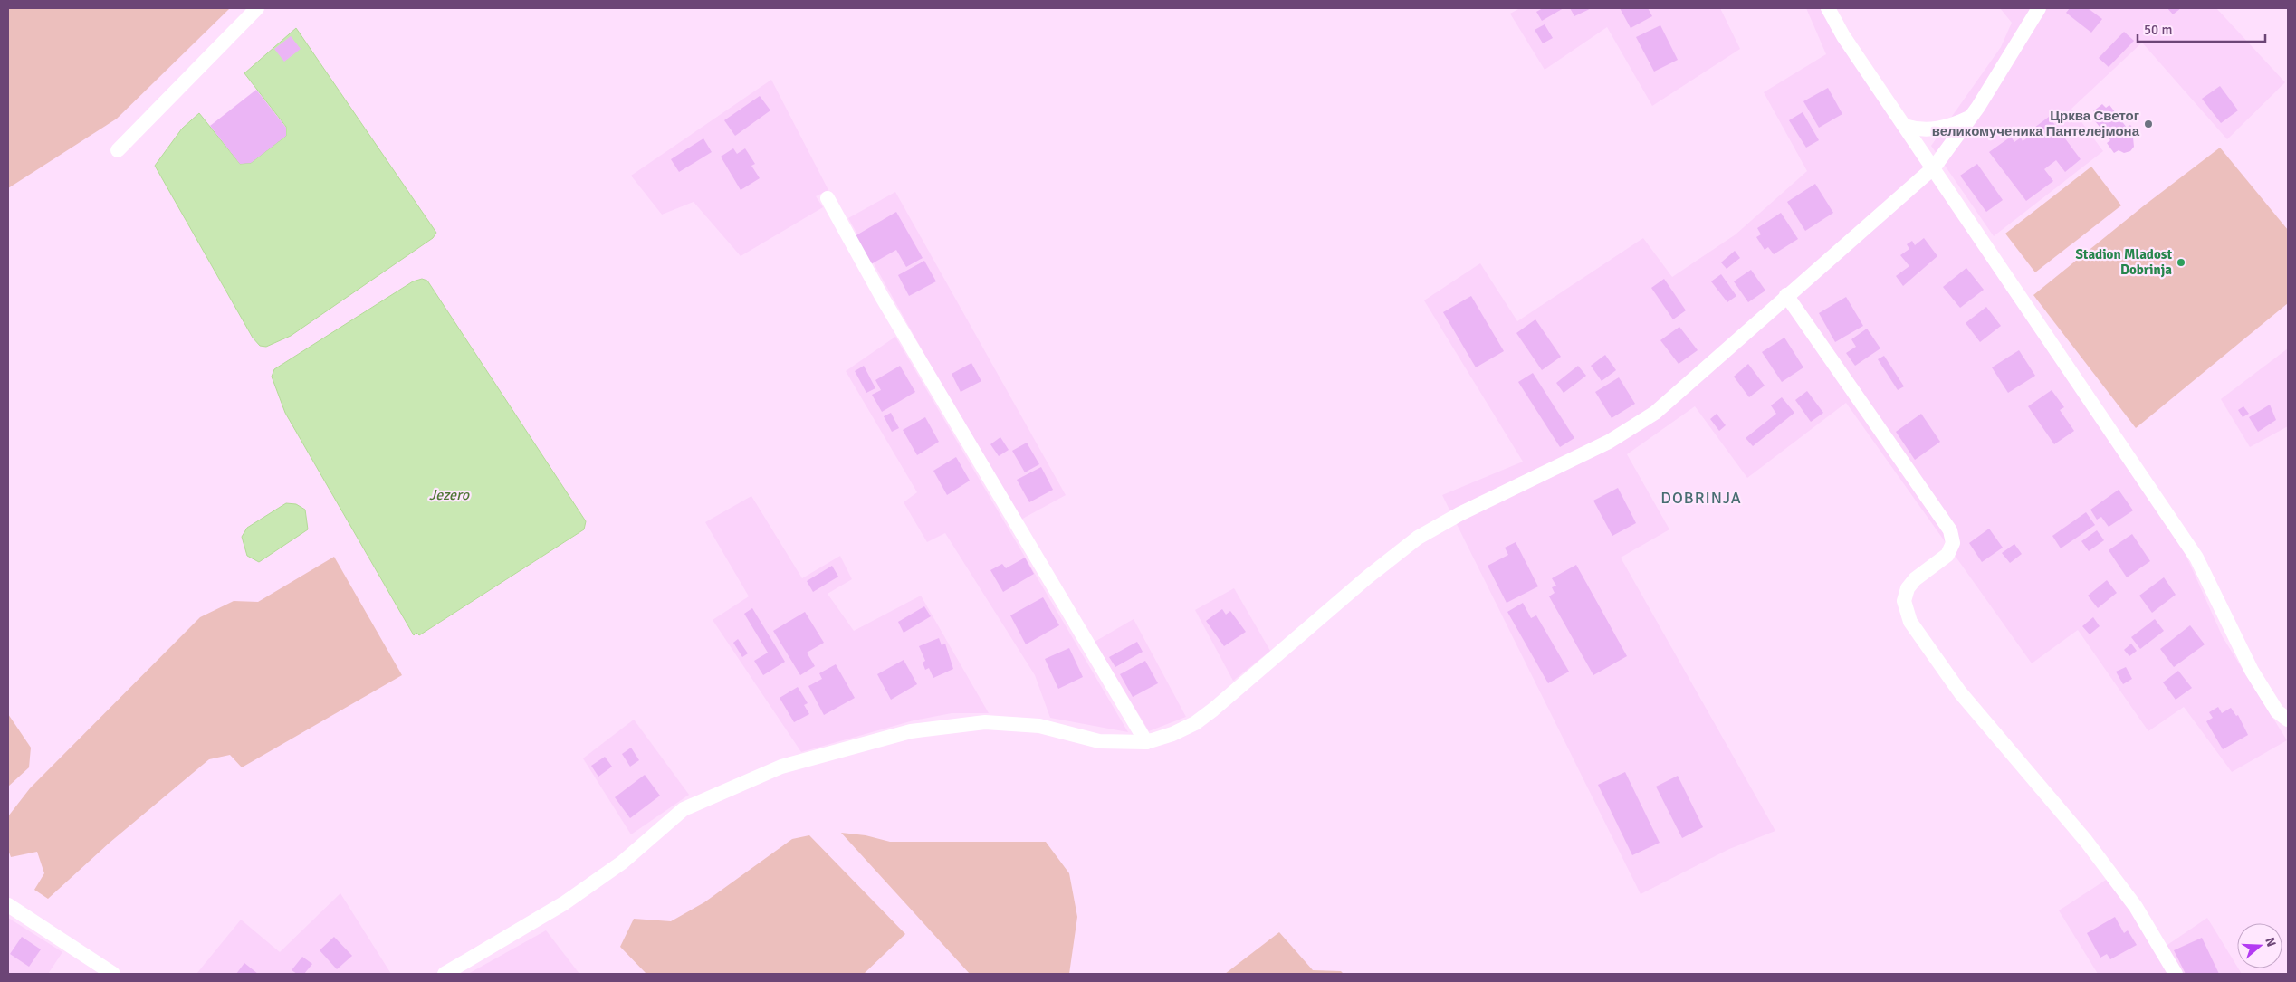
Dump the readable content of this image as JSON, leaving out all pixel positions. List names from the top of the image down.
{
  "districts": ["DOBRINJA"],
  "water": ["Jezero"],
  "places": ["Црква Светог великомученика Пантелејмона", "Stadion Mladost Dobrinja"],
  "scale_bar": "50 m",
  "north": "right"
}
